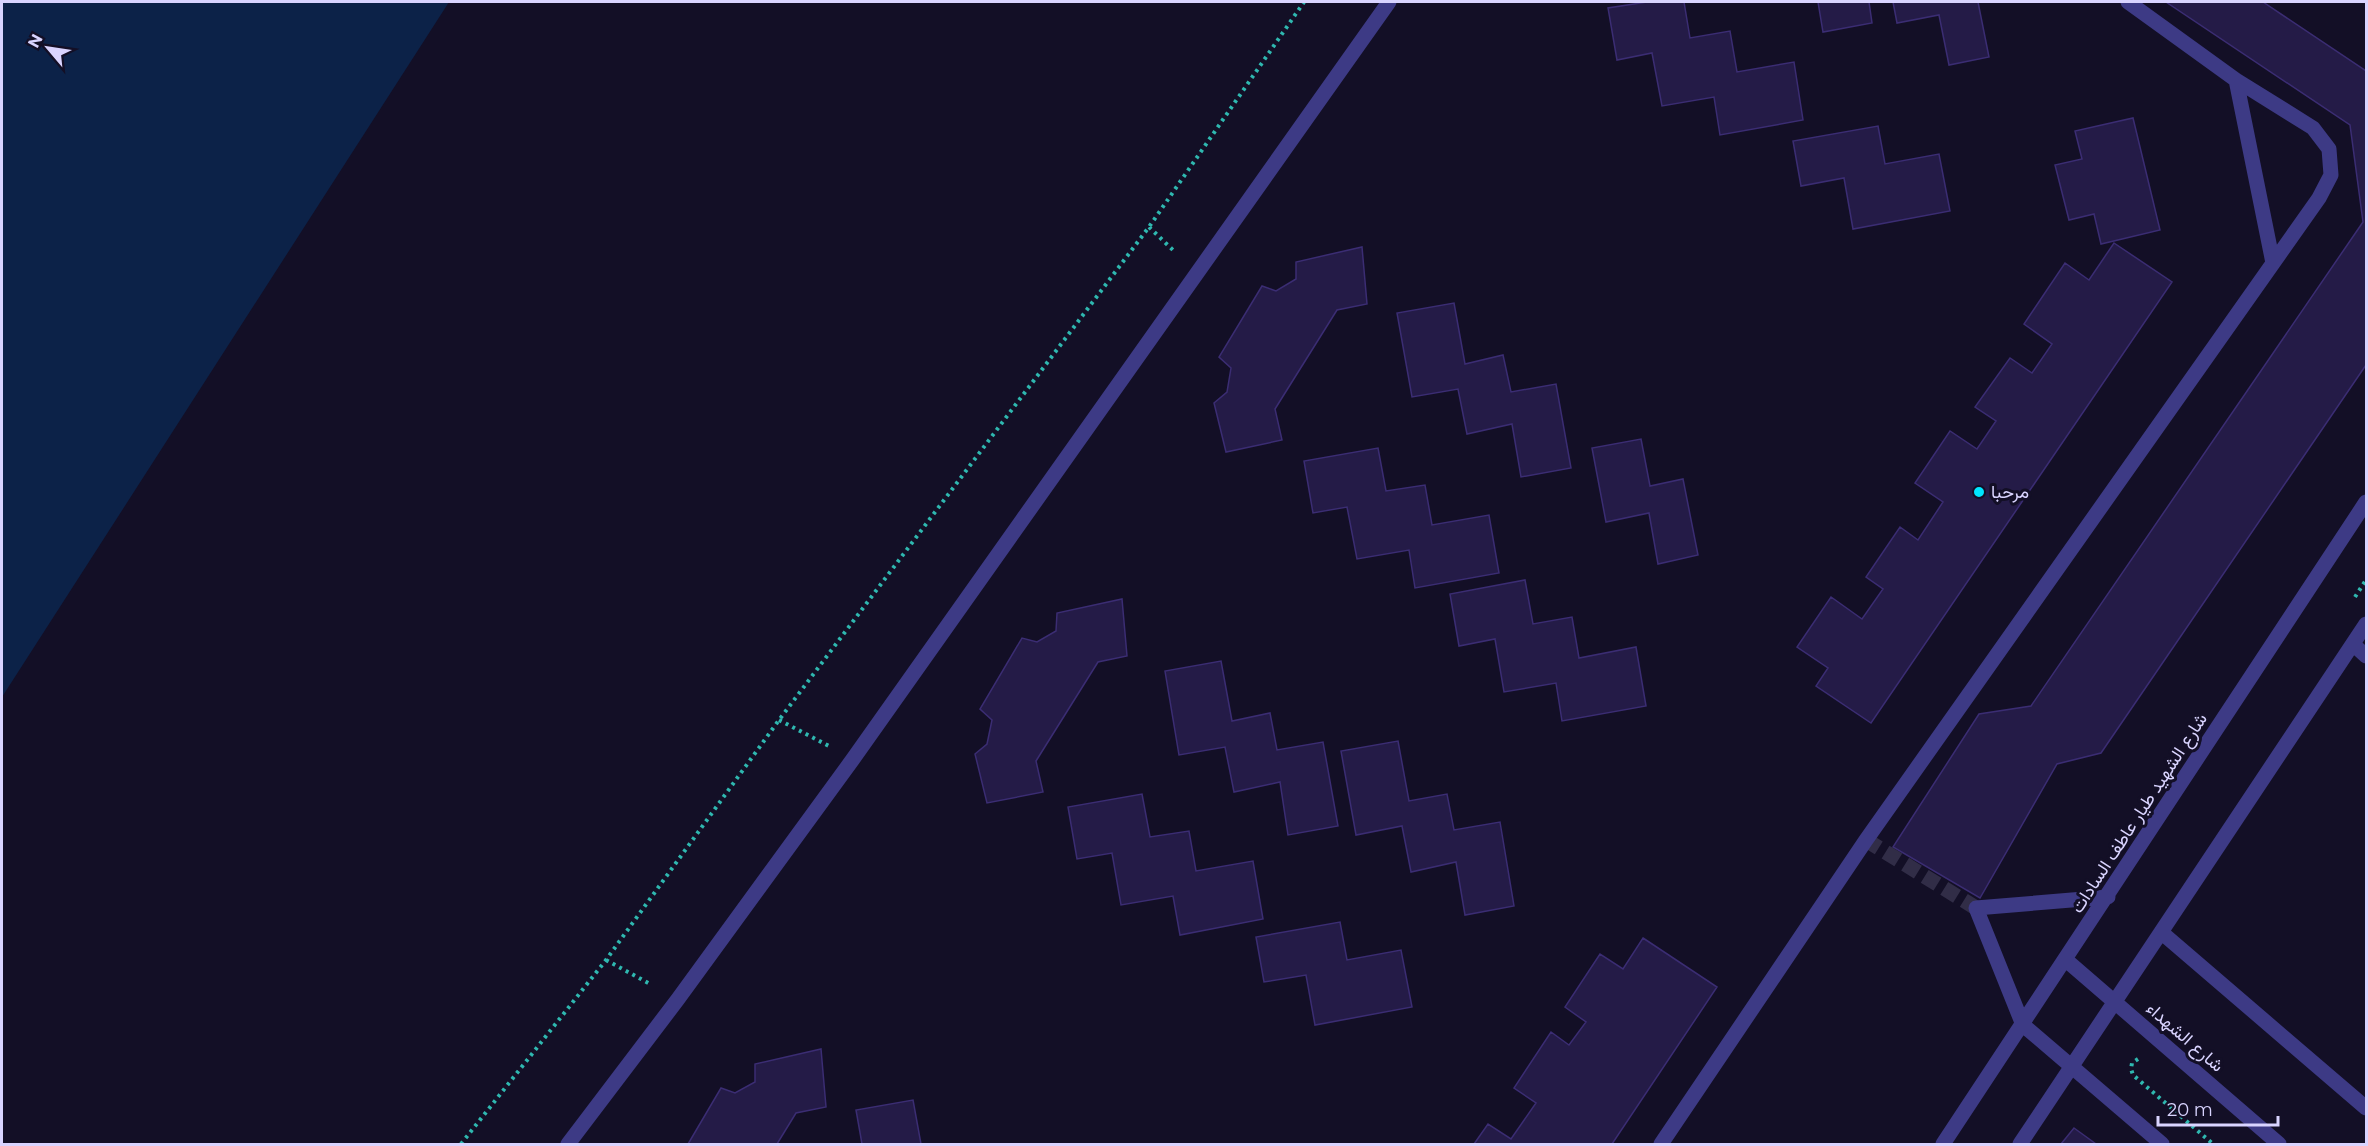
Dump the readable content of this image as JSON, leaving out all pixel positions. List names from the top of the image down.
{
  "streets": {
    "street": ["شارع الشهيد طيار عاطف السادات", "شارع الشهداء"]
  },
  "crossings": [
    ["شارع الشهيد طيار عاطف السادات", "شارع الشهداء"]
  ],
  "places": ["مرحبا"],
  "scale_bar": "20 m",
  "north": "top left"
}
